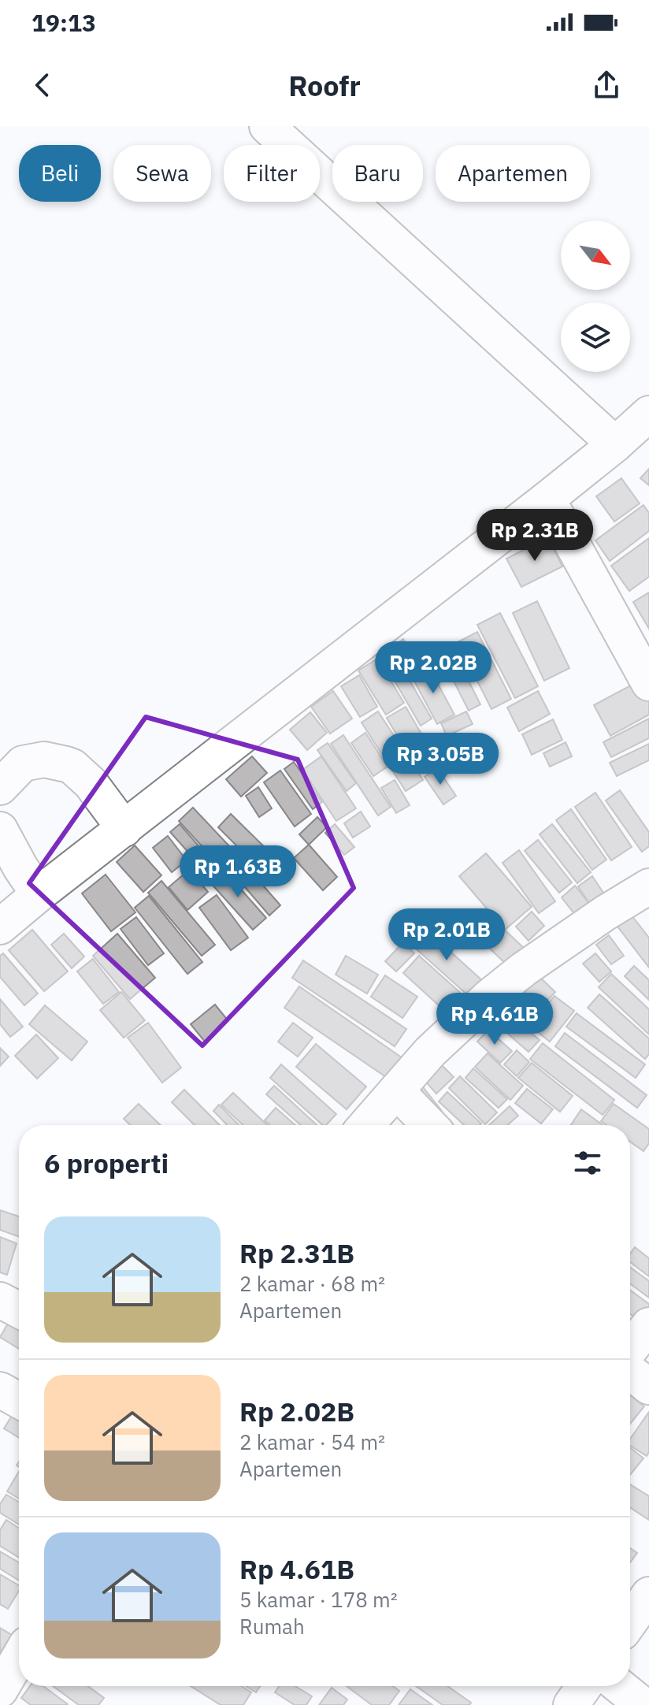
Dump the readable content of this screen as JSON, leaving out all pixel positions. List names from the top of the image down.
{
  "north": "bottom right",
  "page": {
    "status": "19:13",
    "header": "Roofr",
    "chip": [
      "Beli",
      "Sewa",
      "Filter",
      "Baru",
      "Apartemen"
    ],
    "price": [
      "Rp 2.31B",
      "Rp 2.02B",
      "Rp 3.05B",
      "Rp 1.63B",
      "Rp 2.01B",
      "Rp 4.61B"
    ],
    "heading": "6 properti",
    "list": [
      {
        "name": "Rp 2.31B",
        "note": "2 kamar · 68 m² · Apartemen"
      },
      {
        "name": "Rp 2.02B",
        "note": "2 kamar · 54 m² · Apartemen"
      },
      {
        "name": "Rp 4.61B",
        "note": "5 kamar · 178 m² · Rumah"
      }
    ]
  }
}
